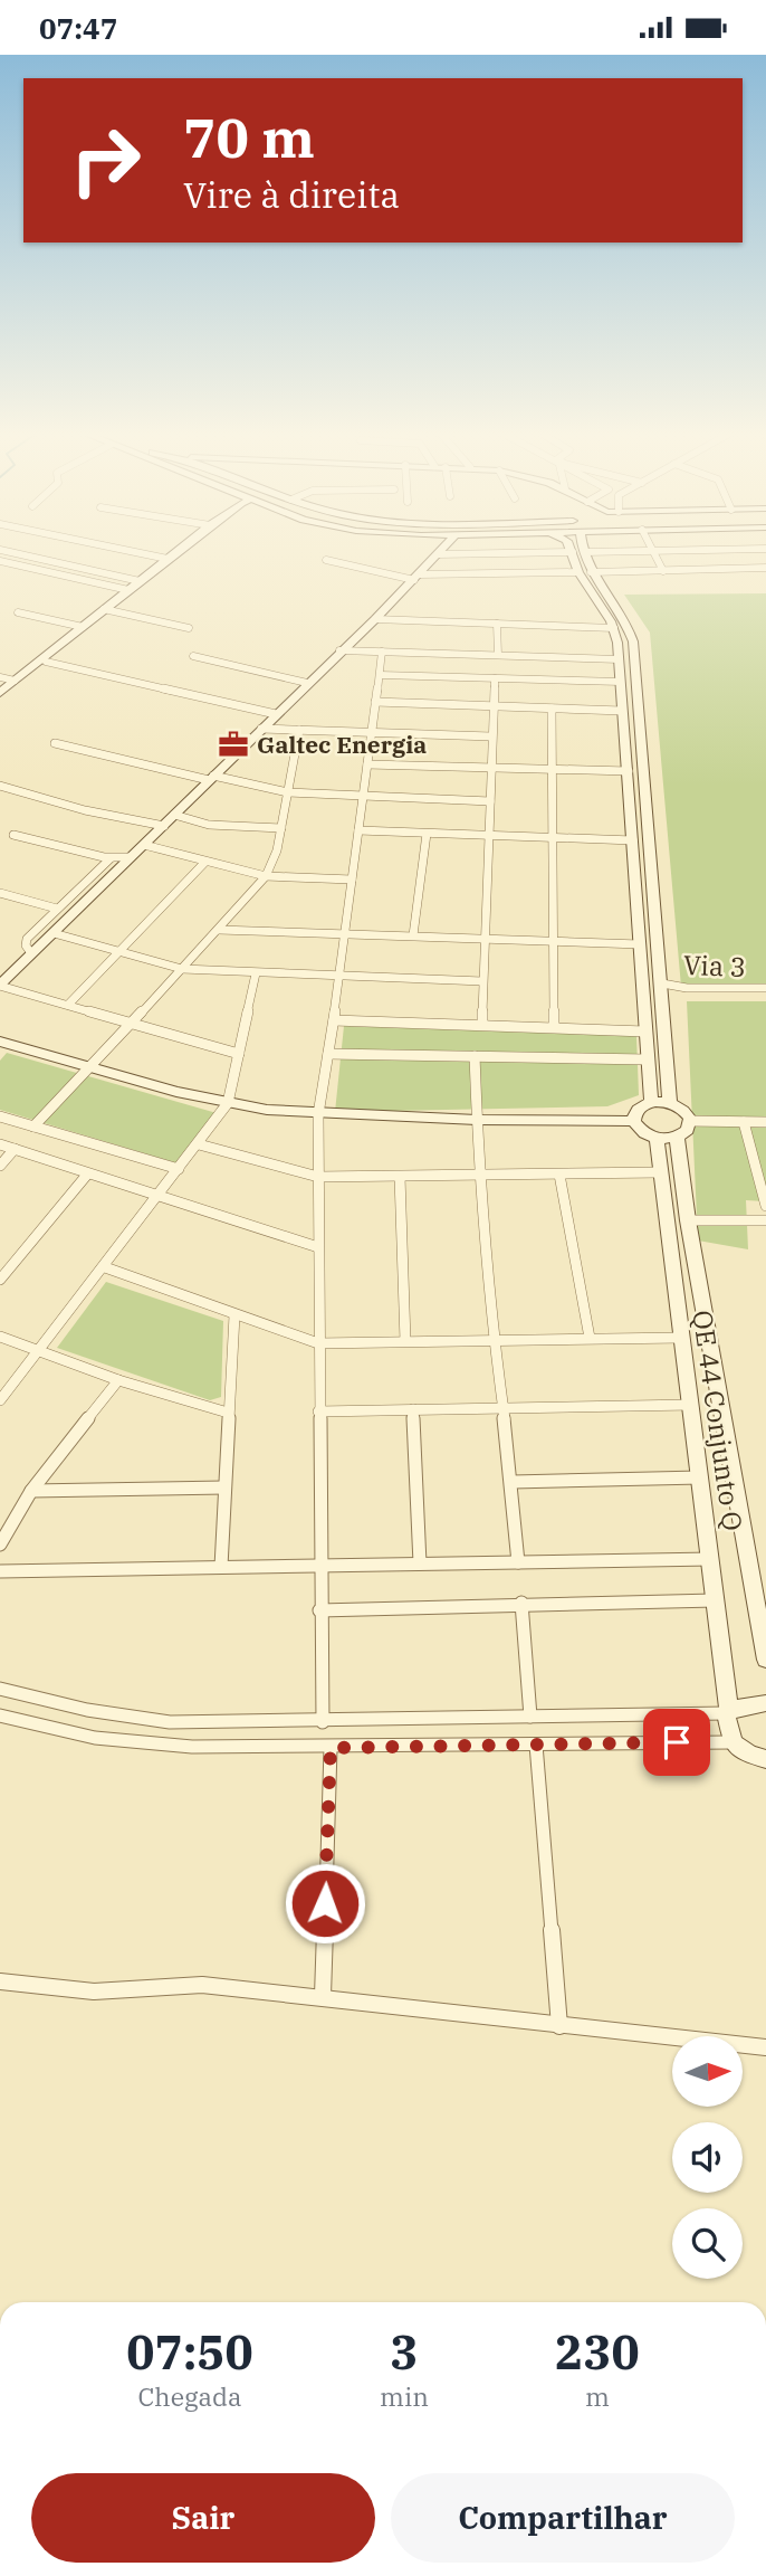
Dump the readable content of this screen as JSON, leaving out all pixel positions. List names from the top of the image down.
{
  "streets": {
    "street": ["Via 3", "QE 44 Conjunto Q"]
  },
  "places": {
    "office": ["Galtec Energia"]
  },
  "north": "right",
  "page": {
    "status": "07:47",
    "turn": ["70 m", "Vire à direita"],
    "eta": [
      "07:50",
      "Chegada",
      "3",
      "min",
      "230",
      "m"
    ],
    "buttons": ["Sair", "Compartilhar"]
  }
}
